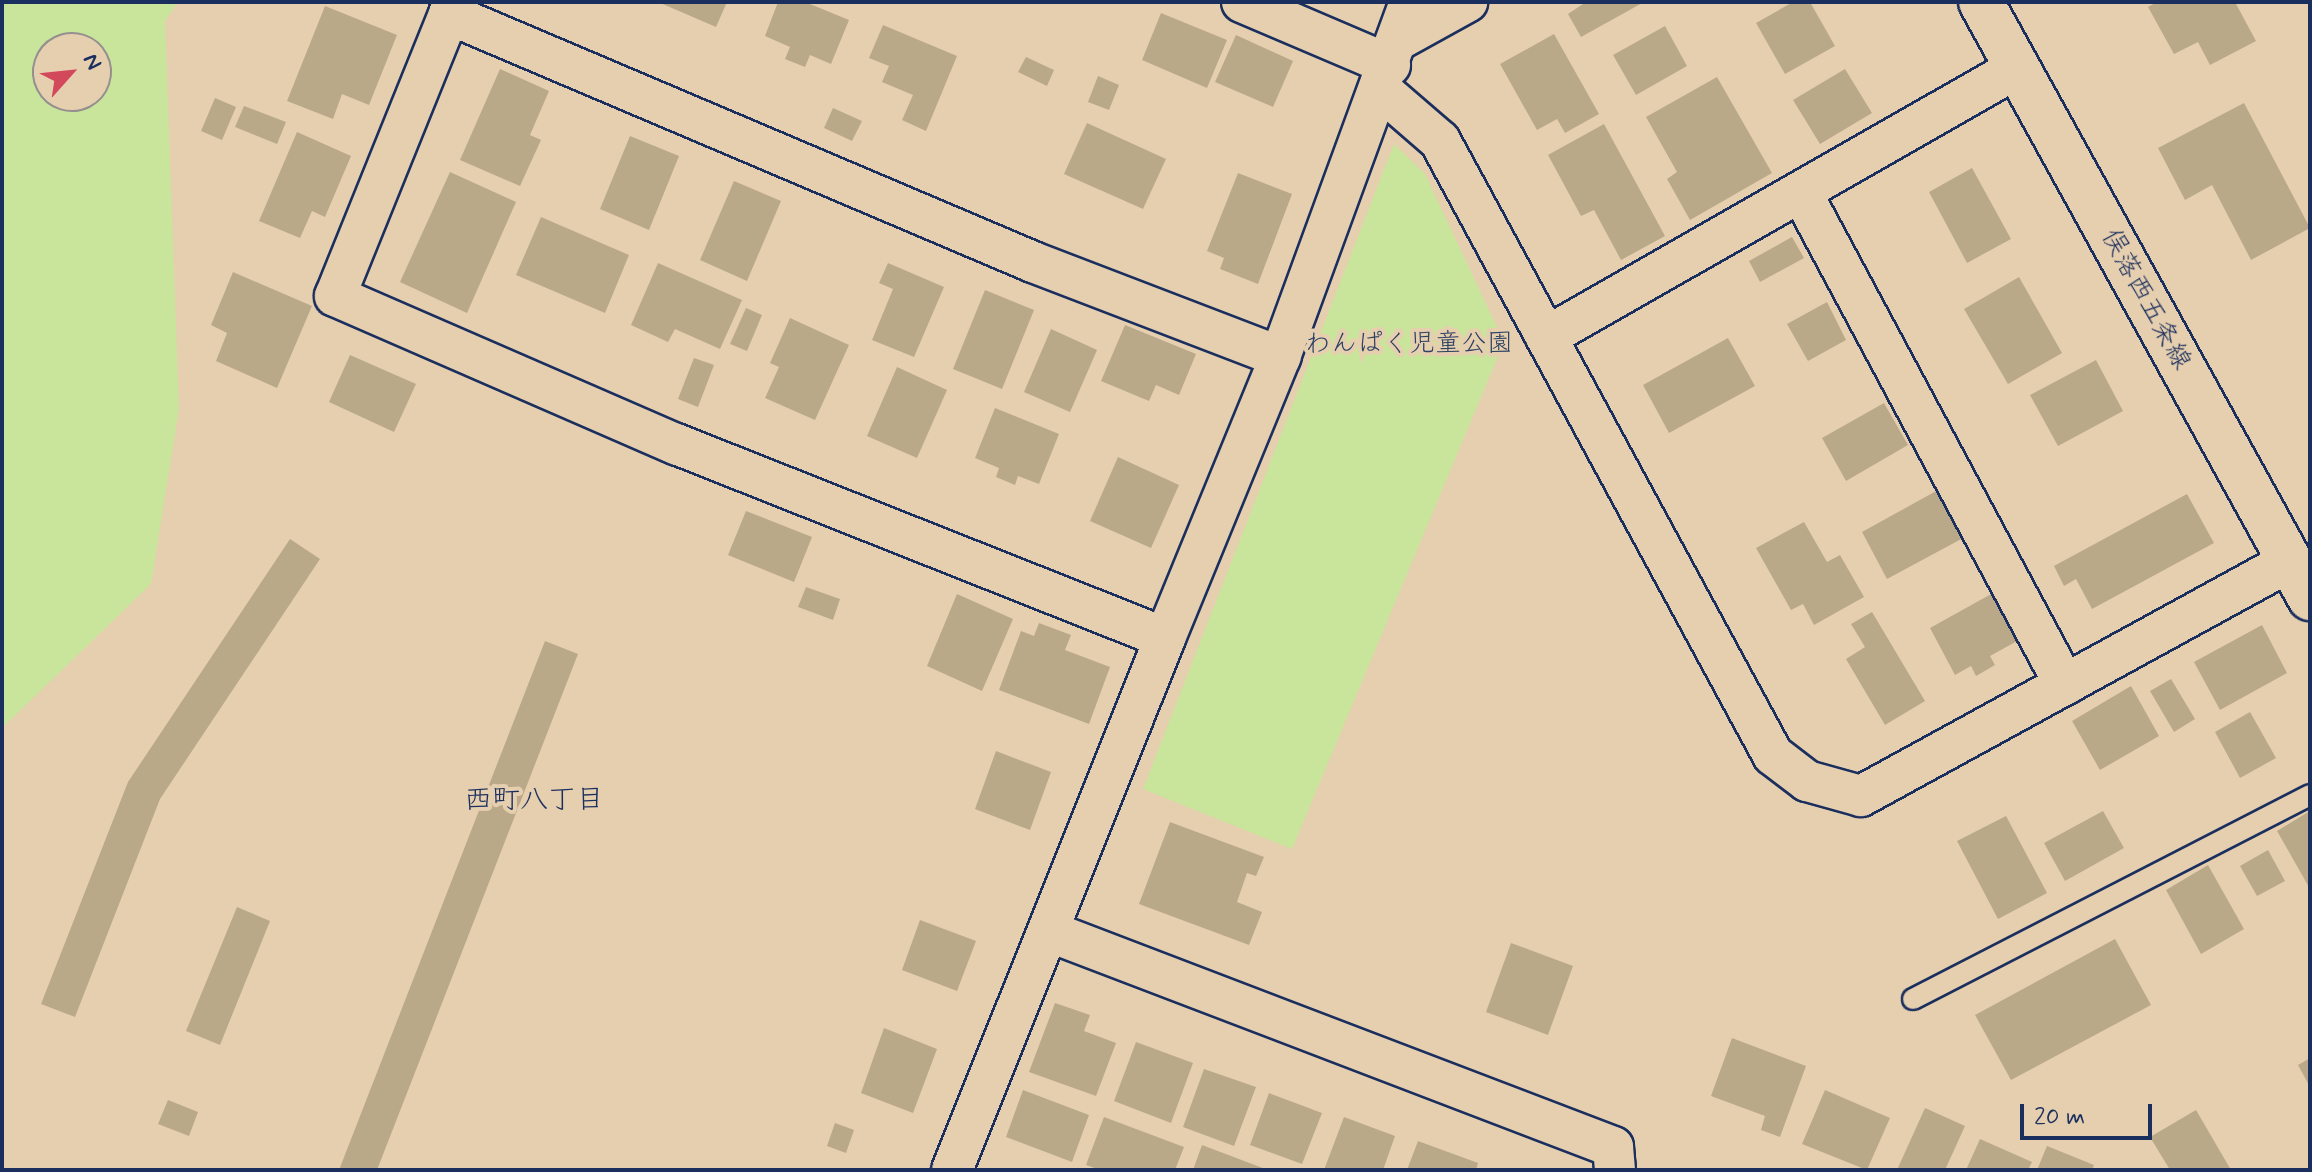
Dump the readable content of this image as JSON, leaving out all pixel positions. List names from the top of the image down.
{
  "streets": {
    "main road": ["俣落西五条線"]
  },
  "districts": ["西町八丁目"],
  "parks": ["わんぱく児童公園"],
  "scale_bar": "20 m",
  "north": "top right"
}
